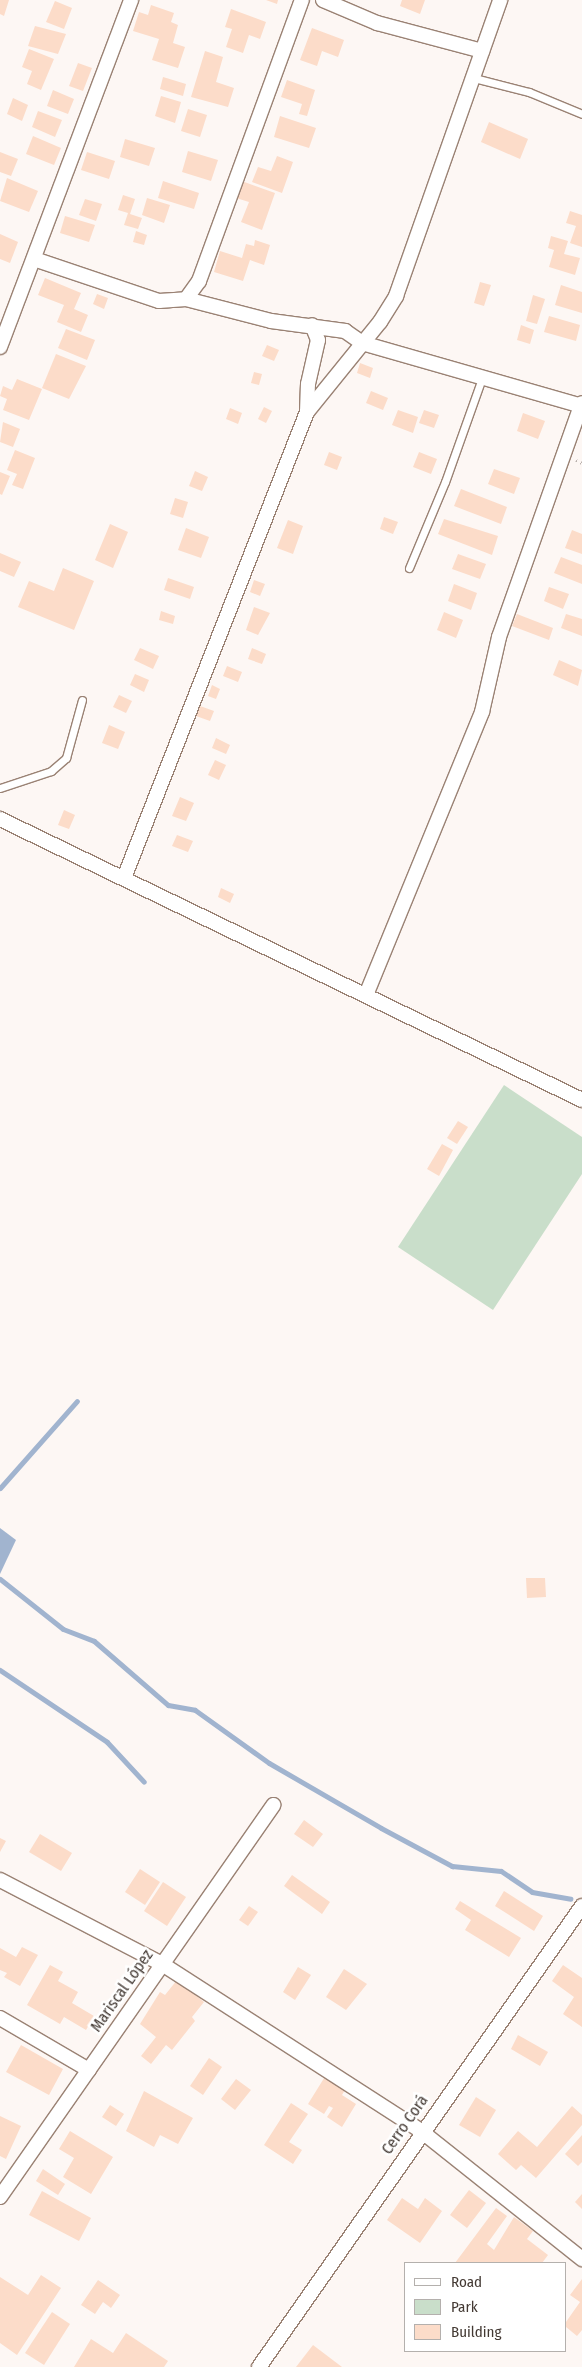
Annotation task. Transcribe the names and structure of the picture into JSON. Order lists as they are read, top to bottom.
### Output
{
  "streets": {
    "street": ["Mariscal López", "Cerro Corá"]
  },
  "legend": ["Road", "Park", "Building"]
}
